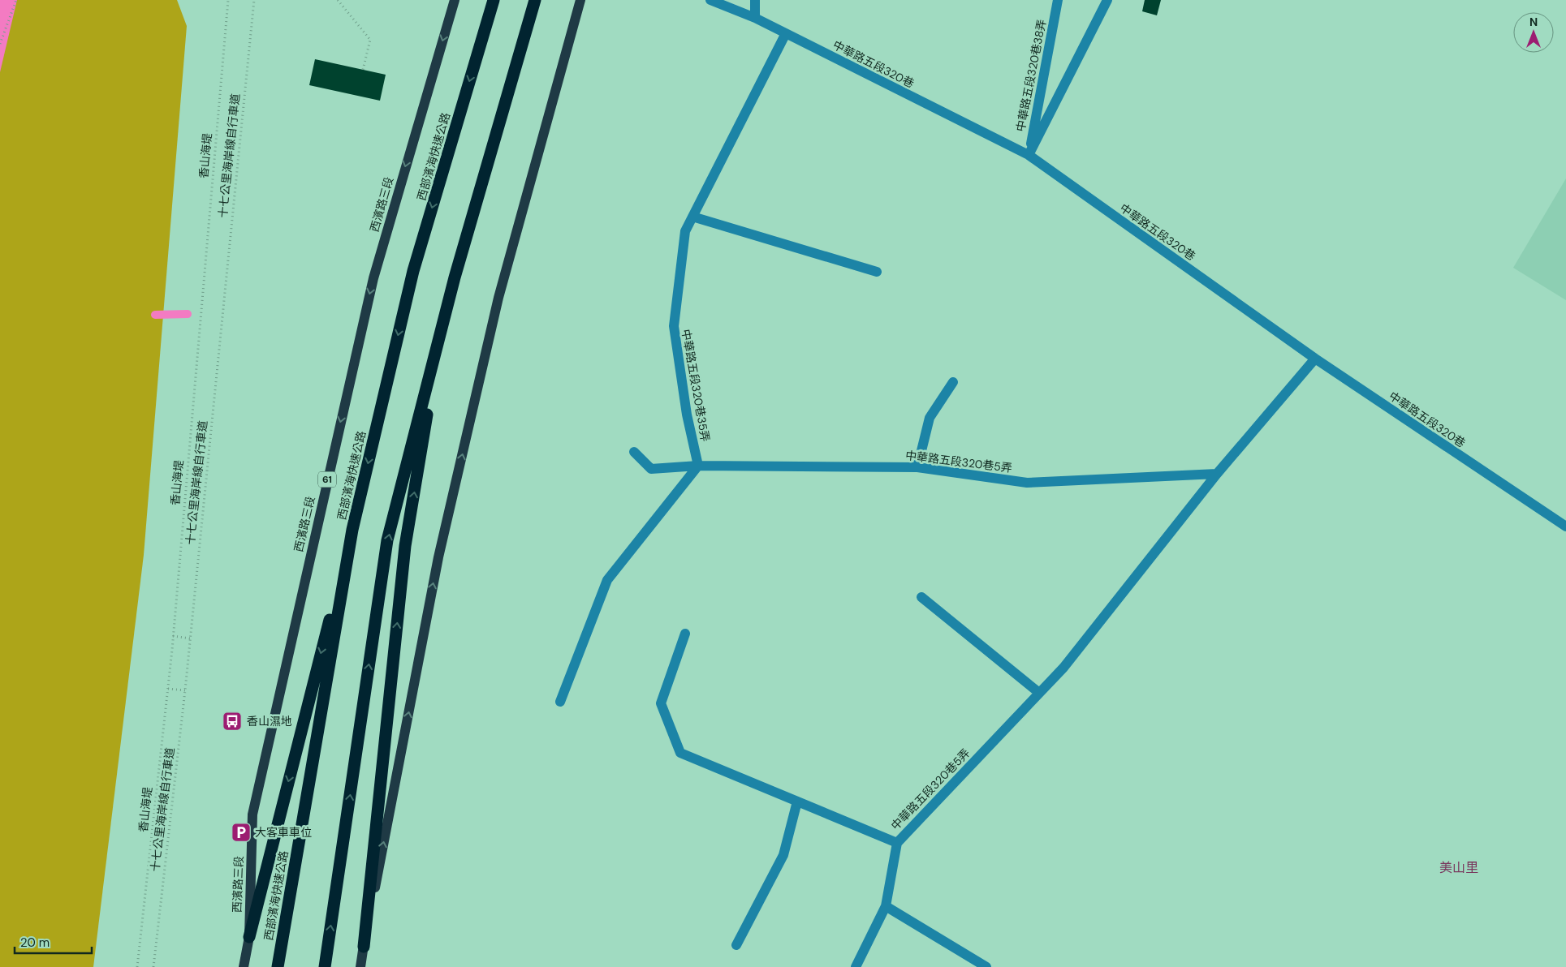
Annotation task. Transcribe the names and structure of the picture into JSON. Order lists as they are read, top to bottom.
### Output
{
  "streets": {
    "highway": ["西部濱海快速公路"],
    "main road": ["西濱路三段", "61"],
    "street": [
      "中華路五段320巷",
      "中華路五段320巷38弄",
      "中華路五段320巷35弄",
      "中華路五段320巷5弄"
    ],
    "path": ["香山海堤", "十七公里海岸線自行車道"]
  },
  "crossings": [
    ["中華路五段320巷", "中華路五段320巷38弄"],
    ["中華路五段320巷", "中華路五段320巷35弄"],
    ["中華路五段320巷", "中華路五段320巷5弄"],
    ["中華路五段320巷35弄", "中華路五段320巷5弄"]
  ],
  "one_way": ["西濱路三段"],
  "districts": ["美山里"],
  "places": {
    "bus stop": ["香山濕地"],
    "parking": ["大客車車位"]
  },
  "scale_bar": "20 m",
  "north": "top"
}
